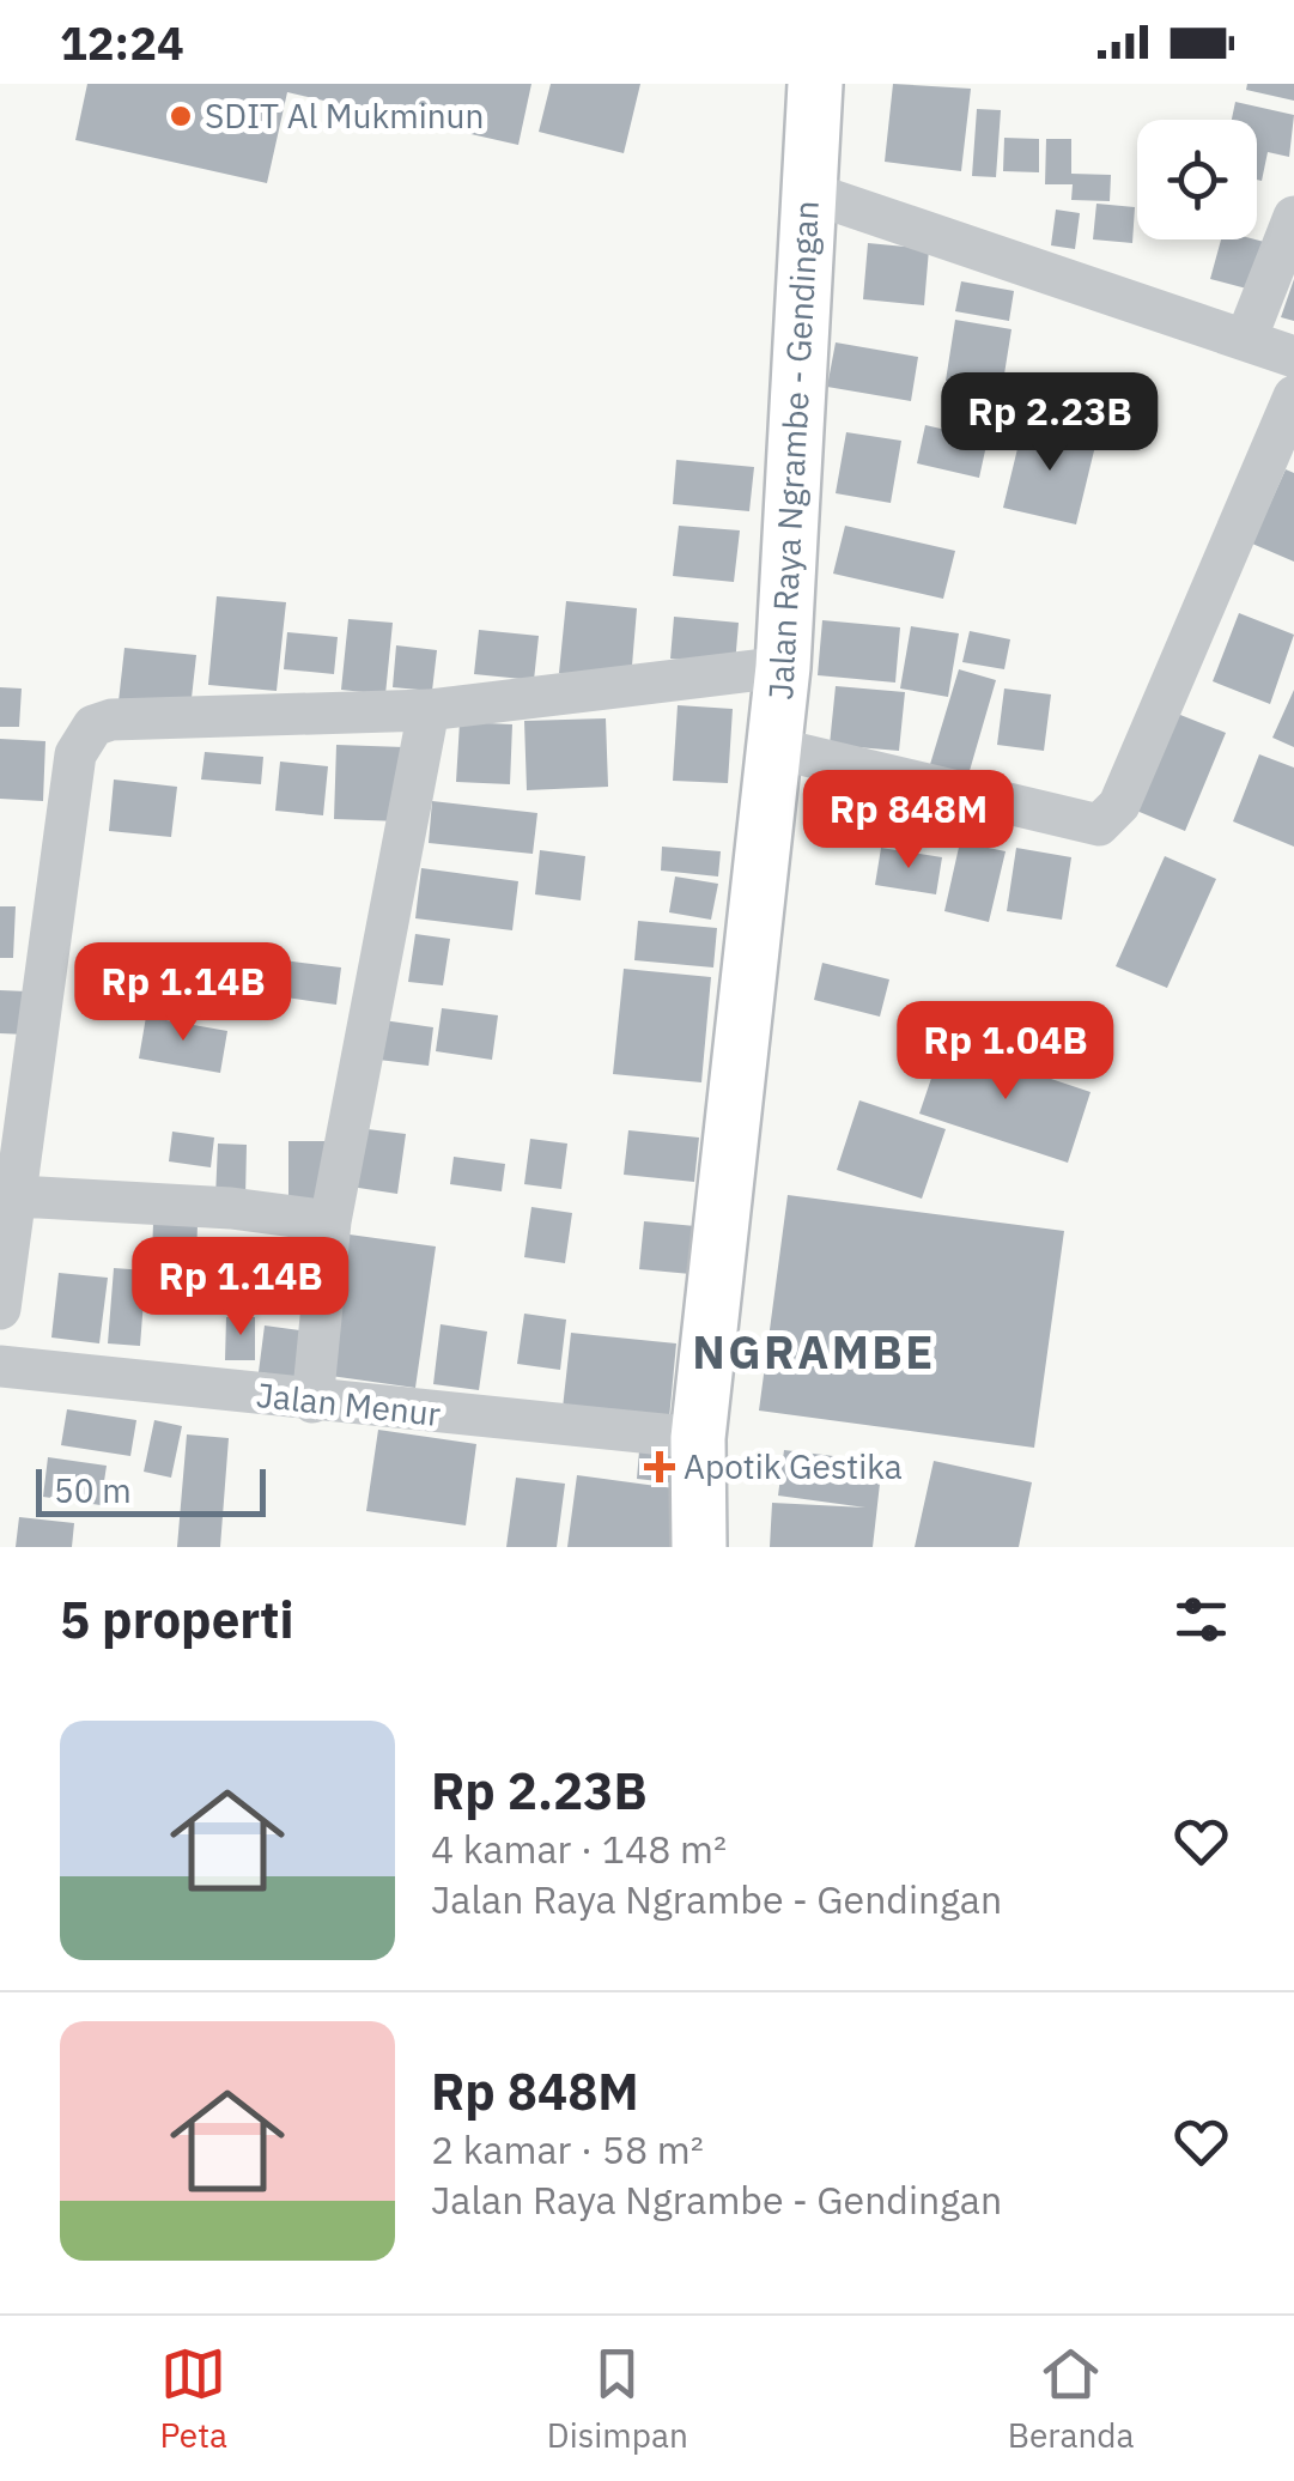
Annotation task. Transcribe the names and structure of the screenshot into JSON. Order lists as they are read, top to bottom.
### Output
{
  "streets": {
    "main road": ["Jalan Raya Ngrambe - Gendingan"],
    "street": ["Jalan Menur"]
  },
  "crossings": [
    ["Jalan Raya Ngrambe - Gendingan", "Jalan Menur"]
  ],
  "districts": ["NGRAMBE"],
  "places": {
    "other": ["SDIT Al Mukminun"],
    "health": ["Apotik Gestika"]
  },
  "scale_bar": "50 m",
  "page": {
    "status": "12:24",
    "price": [
      "Rp 2.23B",
      "Rp 848M",
      "Rp 1.14B",
      "Rp 1.04B",
      "Rp 1.14B"
    ],
    "scale": "50 m",
    "heading": "5 properti",
    "list": [
      {
        "name": "Rp 2.23B",
        "note": "4 kamar · 148 m² · Jalan Raya Ngrambe - Gendingan"
      },
      {
        "name": "Rp 848M",
        "note": "2 kamar · 58 m² · Jalan Raya Ngrambe - Gendingan"
      }
    ],
    "tabs": ["Peta", "Disimpan", "Beranda"]
  }
}
